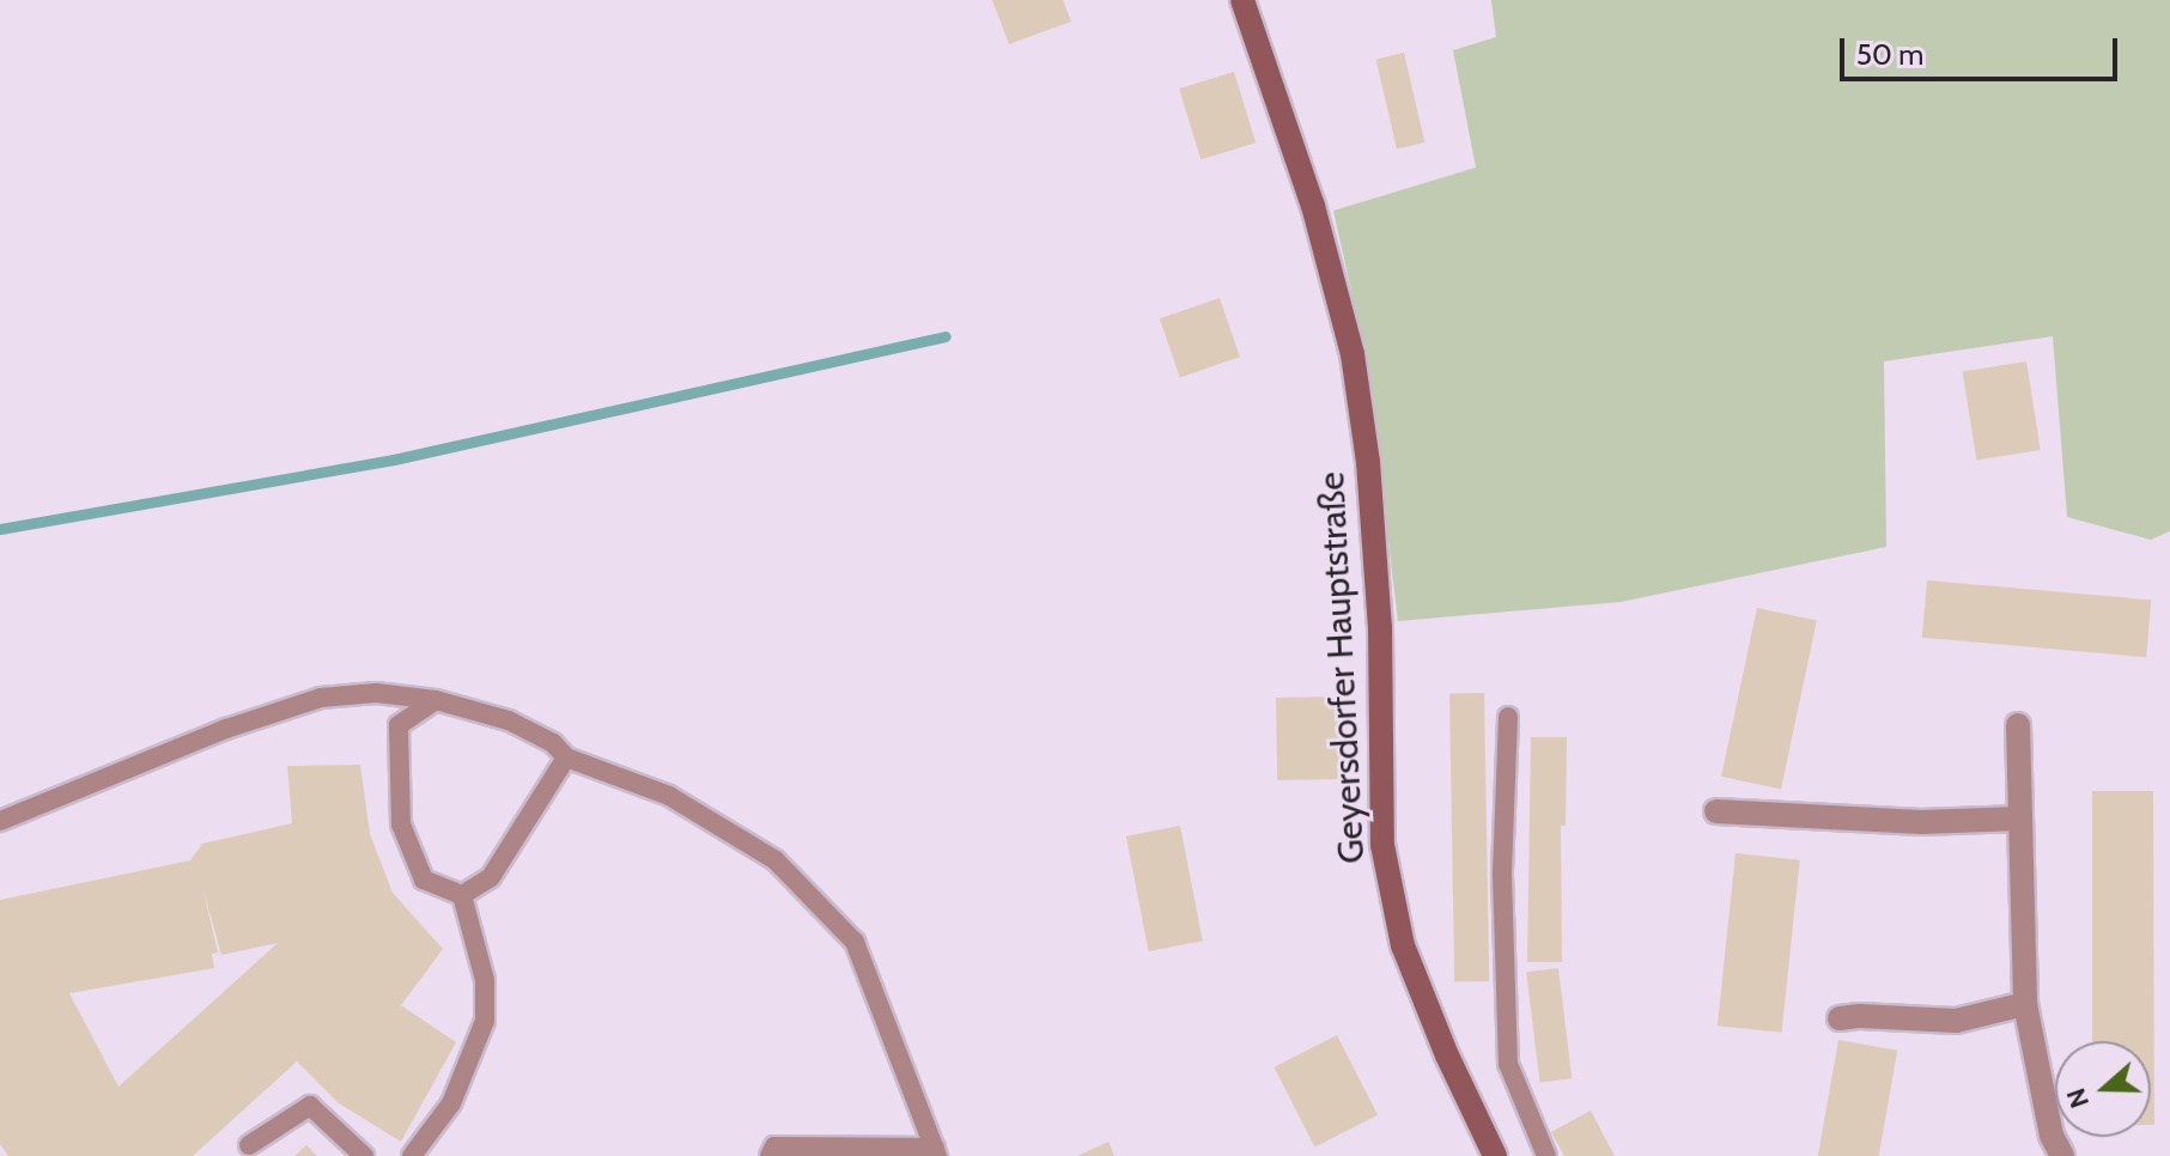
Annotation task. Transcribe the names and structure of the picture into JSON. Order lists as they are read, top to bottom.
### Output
{
  "streets": {
    "main road": ["Geyersdorfer Hauptstraße"]
  },
  "scale_bar": "50 m",
  "north": "left"
}
